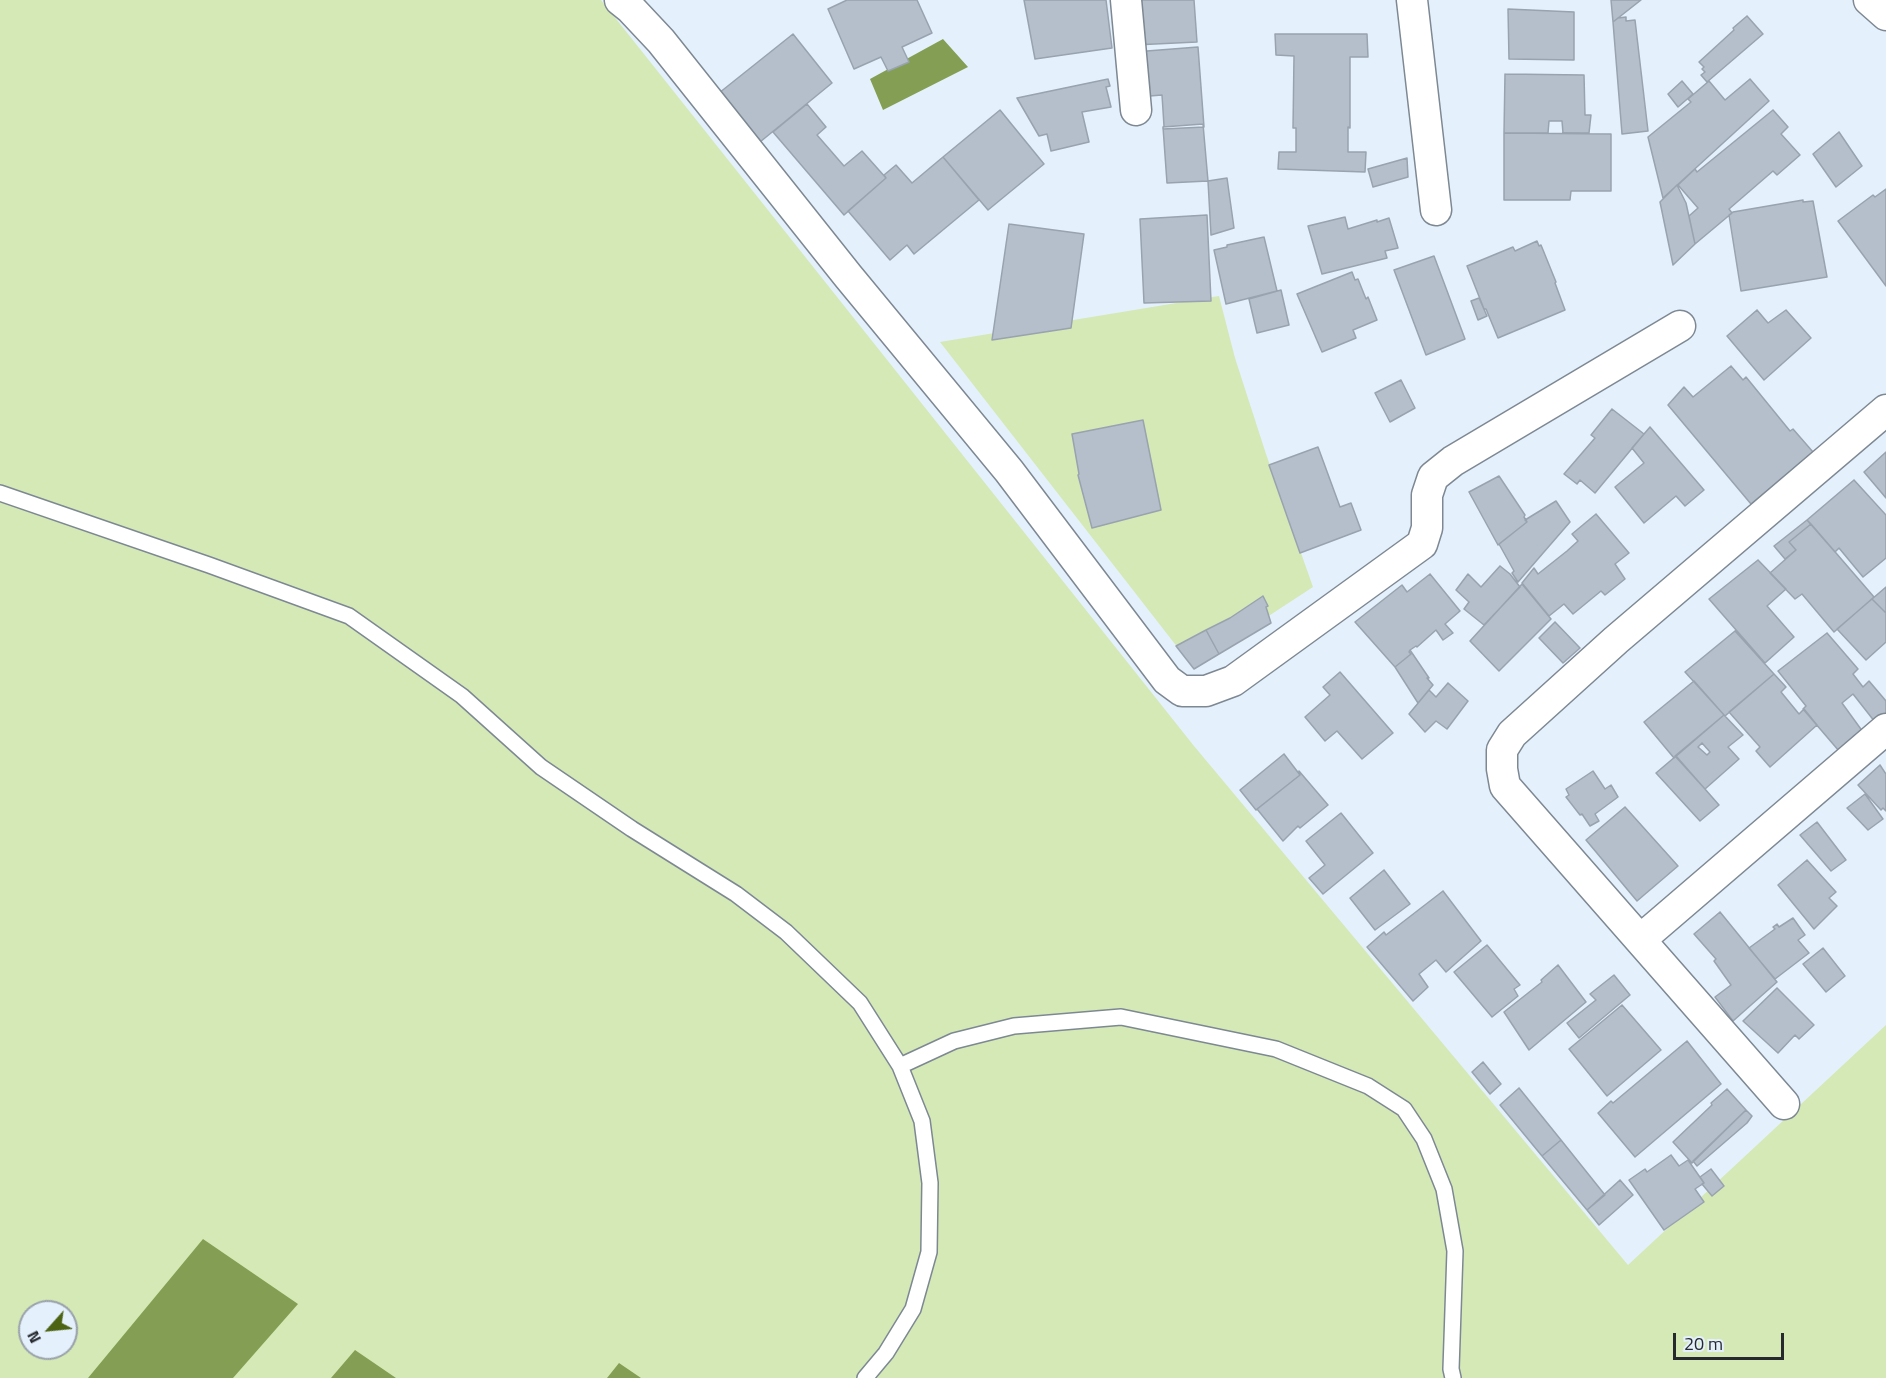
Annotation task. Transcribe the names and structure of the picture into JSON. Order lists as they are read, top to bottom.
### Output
{
  "scale_bar": "20 m",
  "north": "bottom left"
}
